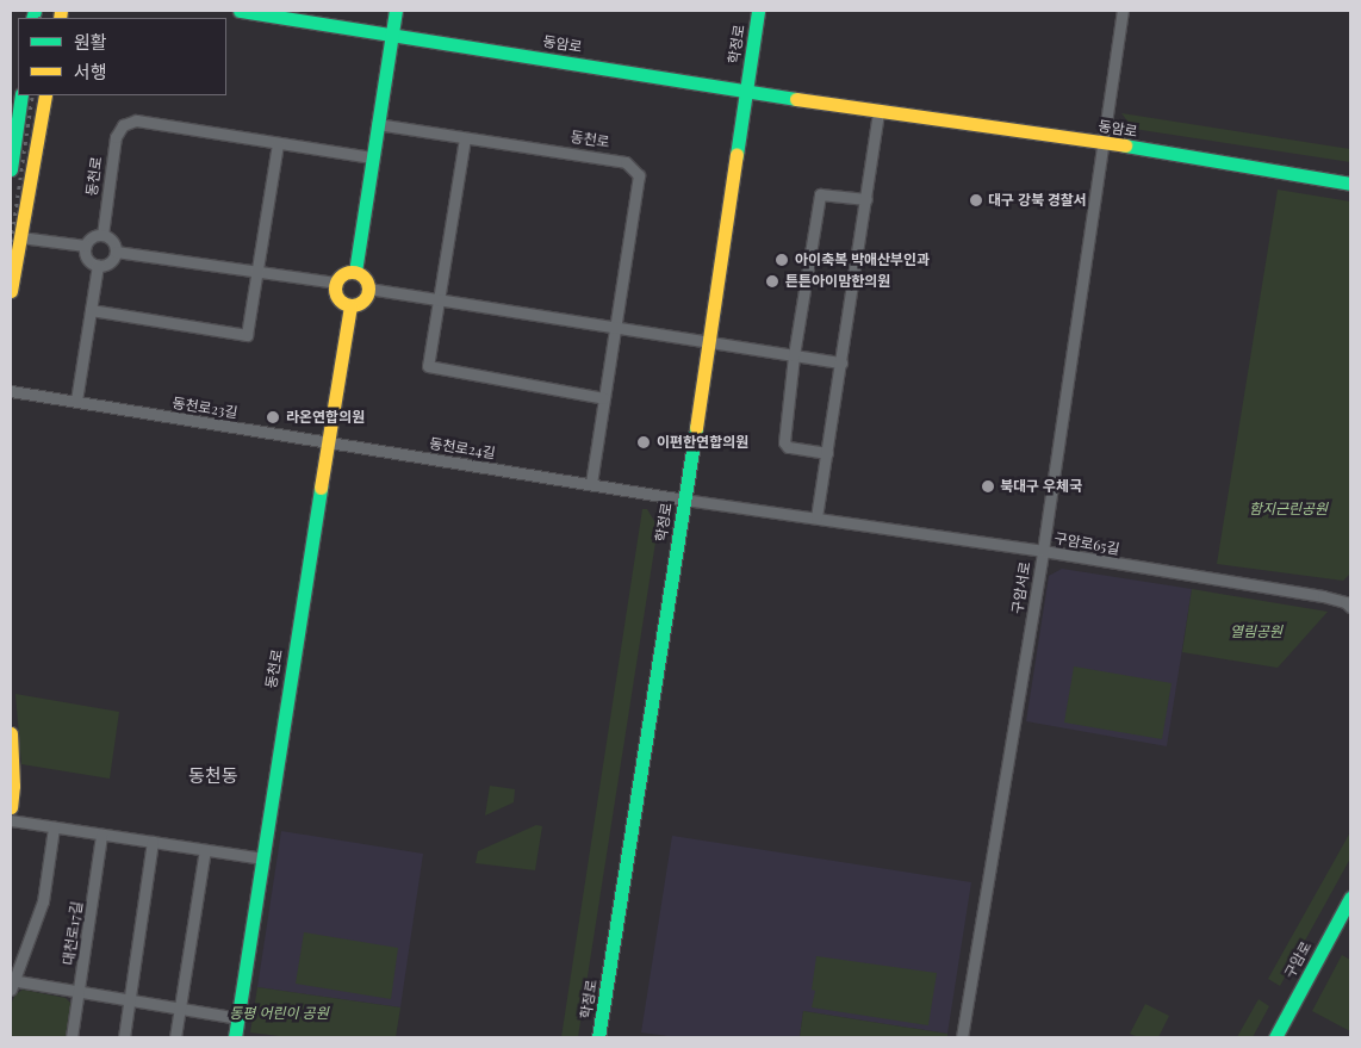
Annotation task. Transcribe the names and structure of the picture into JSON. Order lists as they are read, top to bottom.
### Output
{
  "streets": {
    "main road": [
      "동암로",
      "학정로",
      "동천로",
      "구암로"
    ],
    "street": [
      "동천로23길",
      "동천로24길",
      "구암로65길",
      "구암서로",
      "대천로17길"
    ]
  },
  "crossings": [
    ["동암로", "학정로"],
    ["동암로", "구암서로"],
    ["학정로", "동천로24길"],
    ["학정로", "구암로65길"],
    ["동천로", "동천로23길"],
    ["동천로", "동천로24길"],
    ["동천로23길", "동천로24길"],
    ["동천로24길", "구암로65길"],
    ["구암로65길", "구암서로"]
  ],
  "districts": ["동천동"],
  "parks": ["함지근린공원", "열림공원", "동평 어린이 공원"],
  "places": [
    "대구 강북 경찰서",
    "아이축복 박애산부인과",
    "튼튼아이맘한의원",
    "라온연합의원",
    "이편한연합의원",
    "북대구 우체국"
  ],
  "legend": ["원활", "서행"]
}
